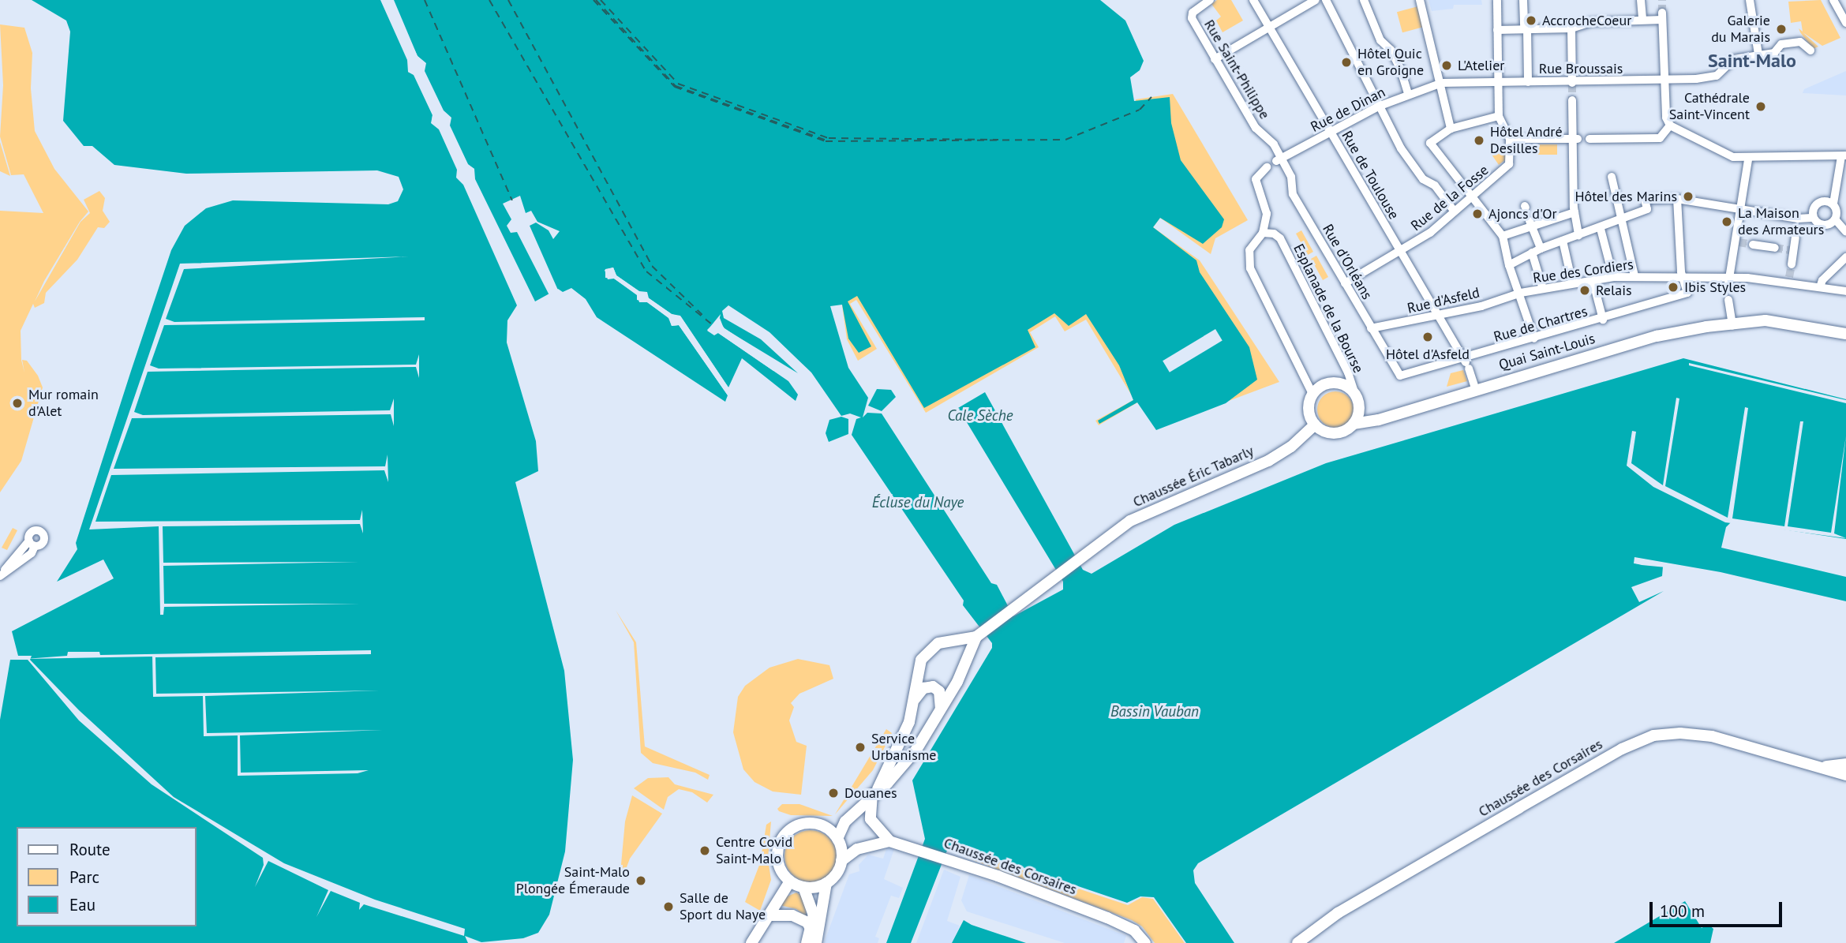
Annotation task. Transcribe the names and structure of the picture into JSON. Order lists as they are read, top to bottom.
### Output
{
  "streets": {
    "main road": ["Quai Saint-Louis", "Chaussée Éric Tabarly", "Chaussée des Corsaires"],
    "street": [
      "Rue Broussais",
      "Rue Saint-Philippe",
      "Rue de Dinan",
      "Rue de Toulouse",
      "Rue de la Fosse",
      "Rue d'Orléans",
      "Rue des Cordiers",
      "Rue d'Asfeld",
      "Esplanade de la Bourse",
      "Rue de Chartres"
    ]
  },
  "crossings": [
    ["Rue Broussais", "Rue de Dinan"],
    ["Rue Saint-Philippe", "Rue de Dinan"],
    ["Rue Saint-Philippe", "Rue d'Orléans"],
    ["Rue de Dinan", "Rue de Toulouse"],
    ["Rue de Dinan", "Rue d'Orléans"],
    ["Rue de Toulouse", "Rue de la Fosse"],
    ["Rue de Toulouse", "Rue d'Asfeld"],
    ["Rue de Toulouse", "Rue de Chartres"],
    ["Rue de Toulouse", "Quai Saint-Louis"],
    ["Rue de la Fosse", "Rue d'Orléans"],
    ["Rue d'Orléans", "Rue d'Asfeld"],
    ["Rue d'Orléans", "Rue de Chartres"],
    ["Rue des Cordiers", "Rue d'Asfeld"],
    ["Rue des Cordiers", "Rue de Chartres"],
    ["Esplanade de la Bourse", "Quai Saint-Louis"],
    ["Esplanade de la Bourse", "Chaussée Éric Tabarly"],
    ["Quai Saint-Louis", "Chaussée Éric Tabarly"]
  ],
  "districts": ["Saint-Malo"],
  "water": ["Cale Sèche", "Écluse du Naye", "Bassin Vauban"],
  "places": [
    "AccrocheCoeur",
    "Galerie du Marais",
    "Hôtel Quic en Groigne",
    "L'Atelier",
    "Cathédrale Saint-Vincent",
    "Hôtel André Desilles",
    "Hôtel des Marins",
    "Ajoncs d'Or",
    "La Maison des Armateurs",
    "Ibis Styles",
    "Relais",
    "Hôtel d'Asfeld",
    "Mur romain d'Alet",
    "Service Urbanisme",
    "Douanes",
    "Centre Covid Saint-Malo",
    "Saint-Malo Plongée Émeraude",
    "Salle de Sport du Naye"
  ],
  "legend": ["Route", "Parc", "Eau"],
  "scale_bar": "100 m"
}
